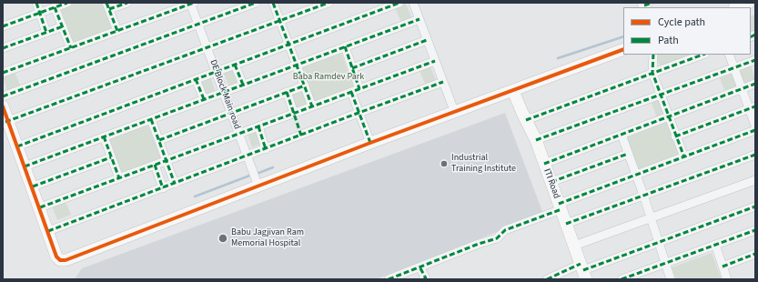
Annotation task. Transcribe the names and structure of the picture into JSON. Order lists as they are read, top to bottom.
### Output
{
  "streets": {
    "street": ["DE Block Main road", "ITI Road"]
  },
  "parks": ["Baba Ramdev Park"],
  "places": ["Industrial Training Institute", "Babu Jagjivan Ram Memorial Hospital"],
  "legend": ["Cycle path", "Path"]
}
